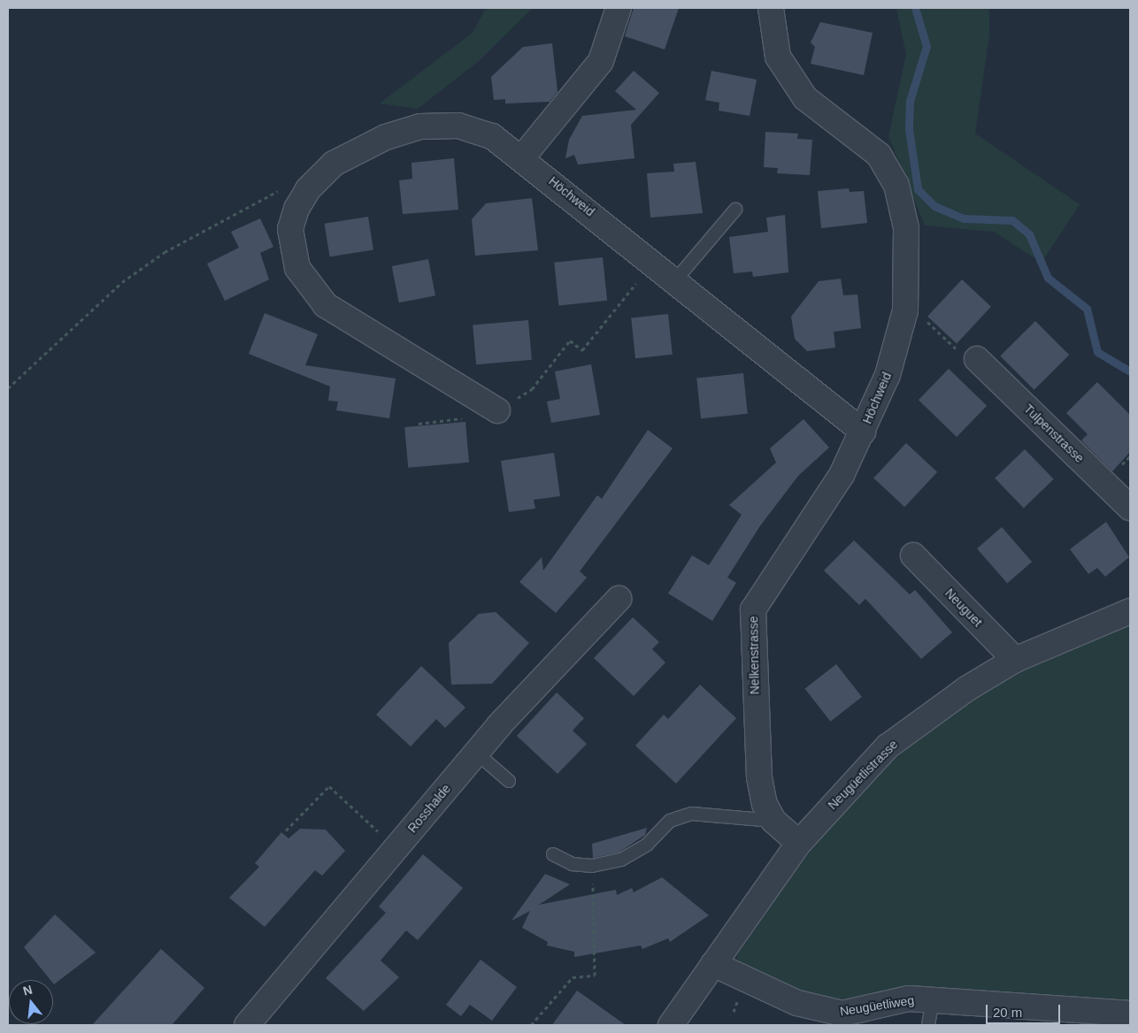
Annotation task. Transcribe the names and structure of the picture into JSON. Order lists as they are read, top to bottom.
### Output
{
  "streets": {
    "street": [
      "Höchweid",
      "Tulpenstrasse",
      "Neuguet",
      "Nelkenstrasse",
      "Neugüetlistrasse",
      "Rosshalde",
      "Neugüetliweg"
    ]
  },
  "crossings": [
    ["Höchweid", "Nelkenstrasse"],
    ["Neuguet", "Neugüetlistrasse"],
    ["Nelkenstrasse", "Neugüetlistrasse"],
    ["Neugüetlistrasse", "Neugüetliweg"]
  ],
  "scale_bar": "20 m",
  "north": "top"
}
